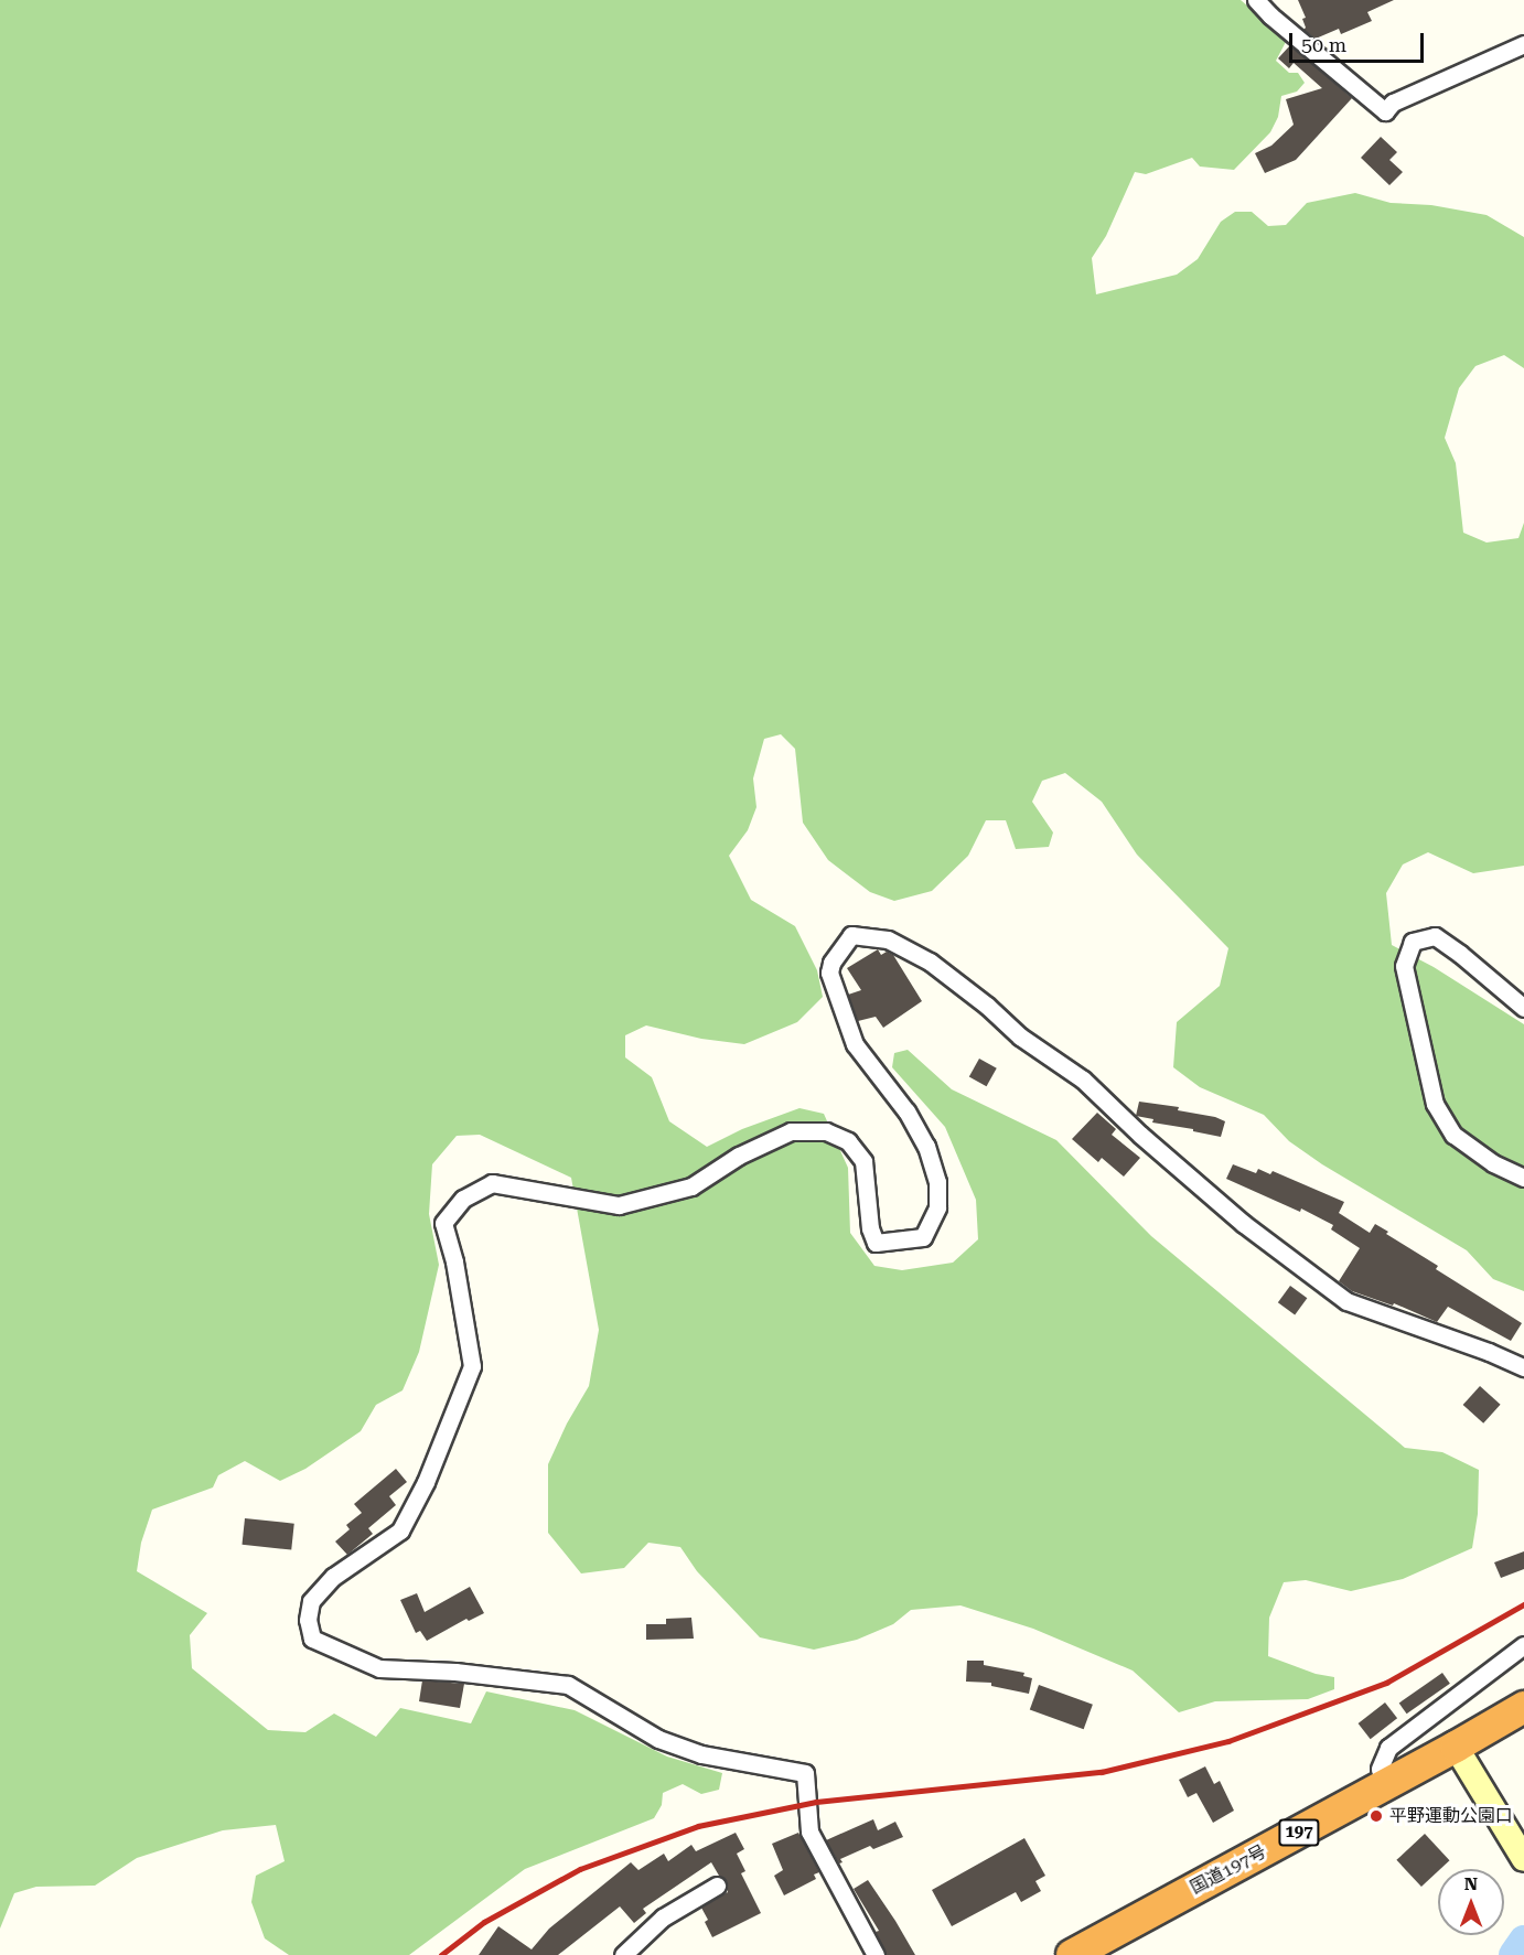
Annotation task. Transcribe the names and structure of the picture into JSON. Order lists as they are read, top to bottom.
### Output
{
  "streets": {
    "highway": ["197", "国道197号"]
  },
  "places": ["平野運動公園口"],
  "scale_bar": "50 m",
  "north": "top"
}
